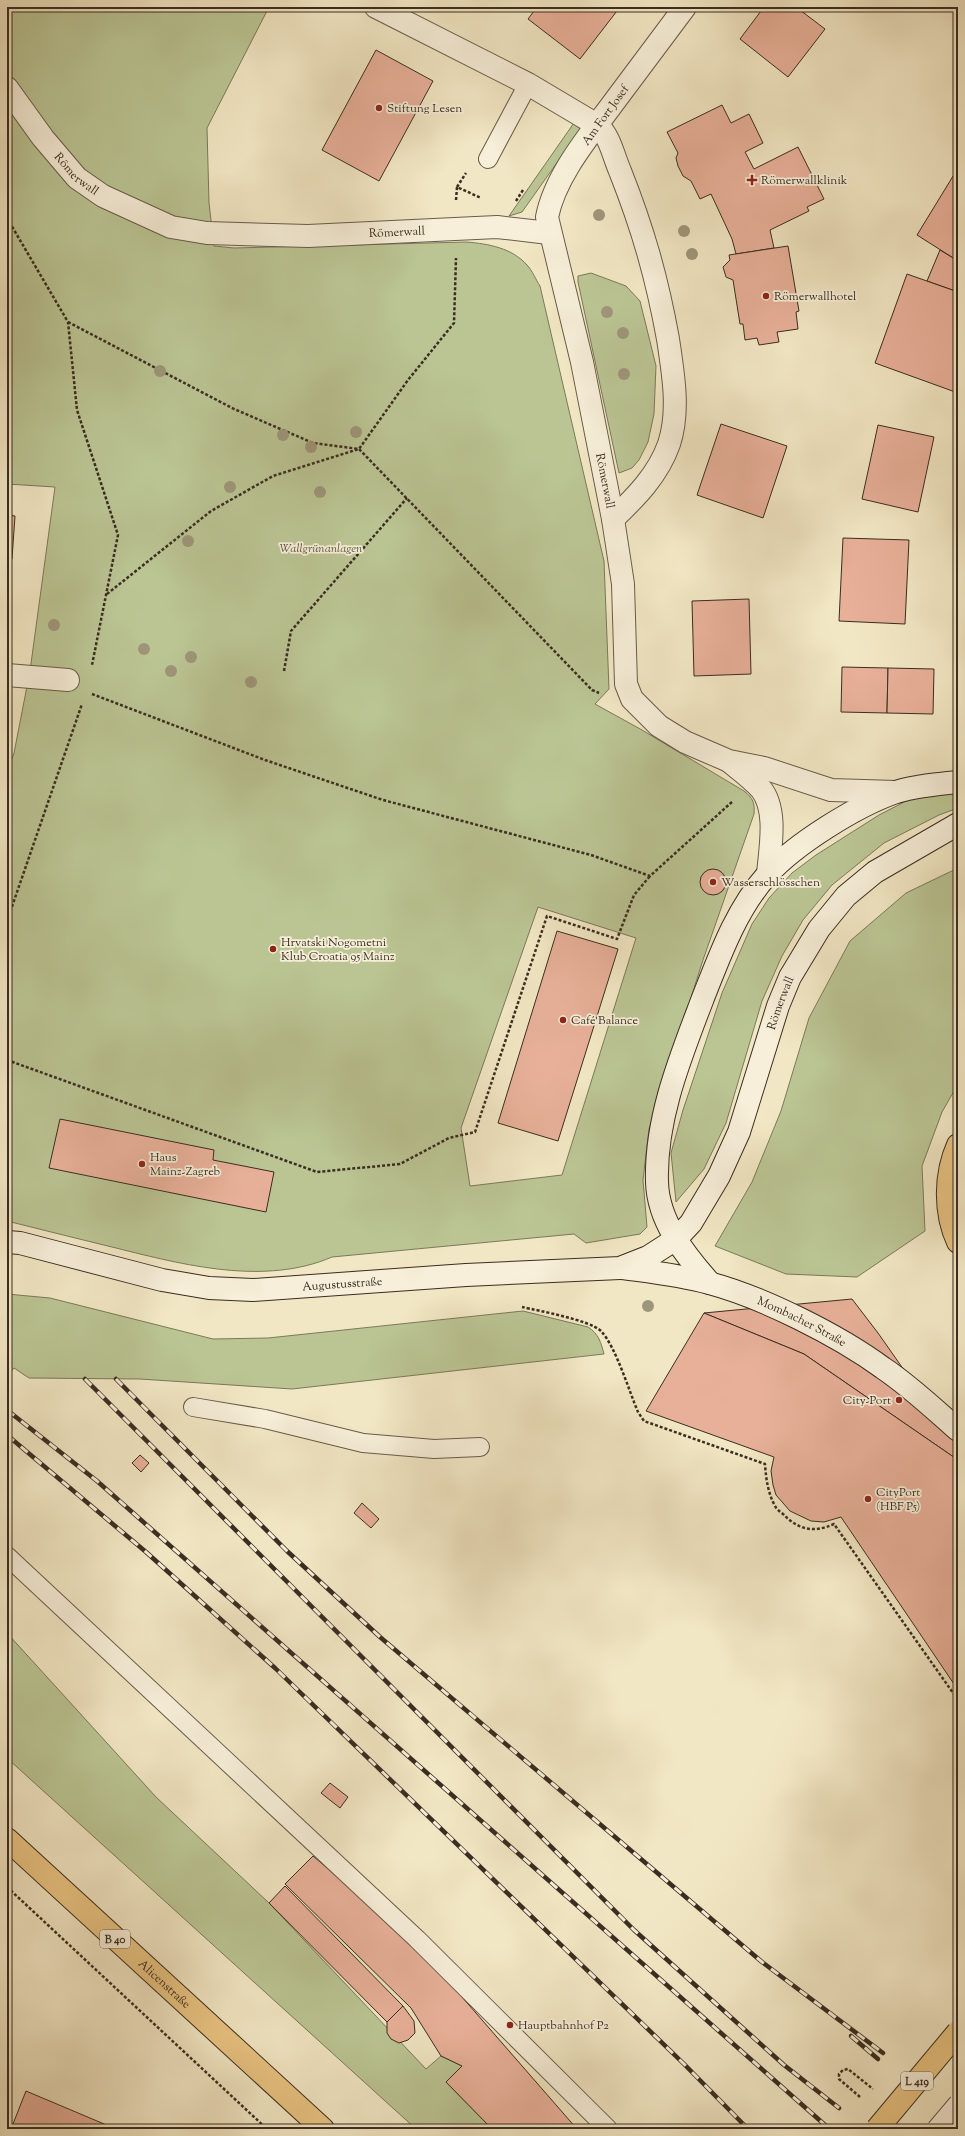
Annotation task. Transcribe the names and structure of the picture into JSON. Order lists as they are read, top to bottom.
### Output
{
  "streets": {
    "main road": ["B 40", "Alicenstraße", "L 419"],
    "street": [
      "Am Fort Josef",
      "Römerwall",
      "Augustusstraße",
      "Mombacher Straße"
    ]
  },
  "crossings": [
    ["Am Fort Josef", "Römerwall"],
    ["Römerwall", "Augustusstraße"],
    ["Römerwall", "Mombacher Straße"],
    ["Augustusstraße", "Mombacher Straße"]
  ],
  "parks": ["Wallgrünanlagen"],
  "places": {
    "other": [
      "Stiftung Lesen",
      "Römerwallhotel",
      "Wasserschlösschen",
      "Hrvatski Nogometni Klub Croatia 95 Mainz",
      "Café Balance",
      "Haus Mainz-Zagreb",
      "City-Port",
      "CityPort (HBF P5)",
      "Hauptbahnhof P2"
    ],
    "health": ["Römerwallklinik"]
  }
}
